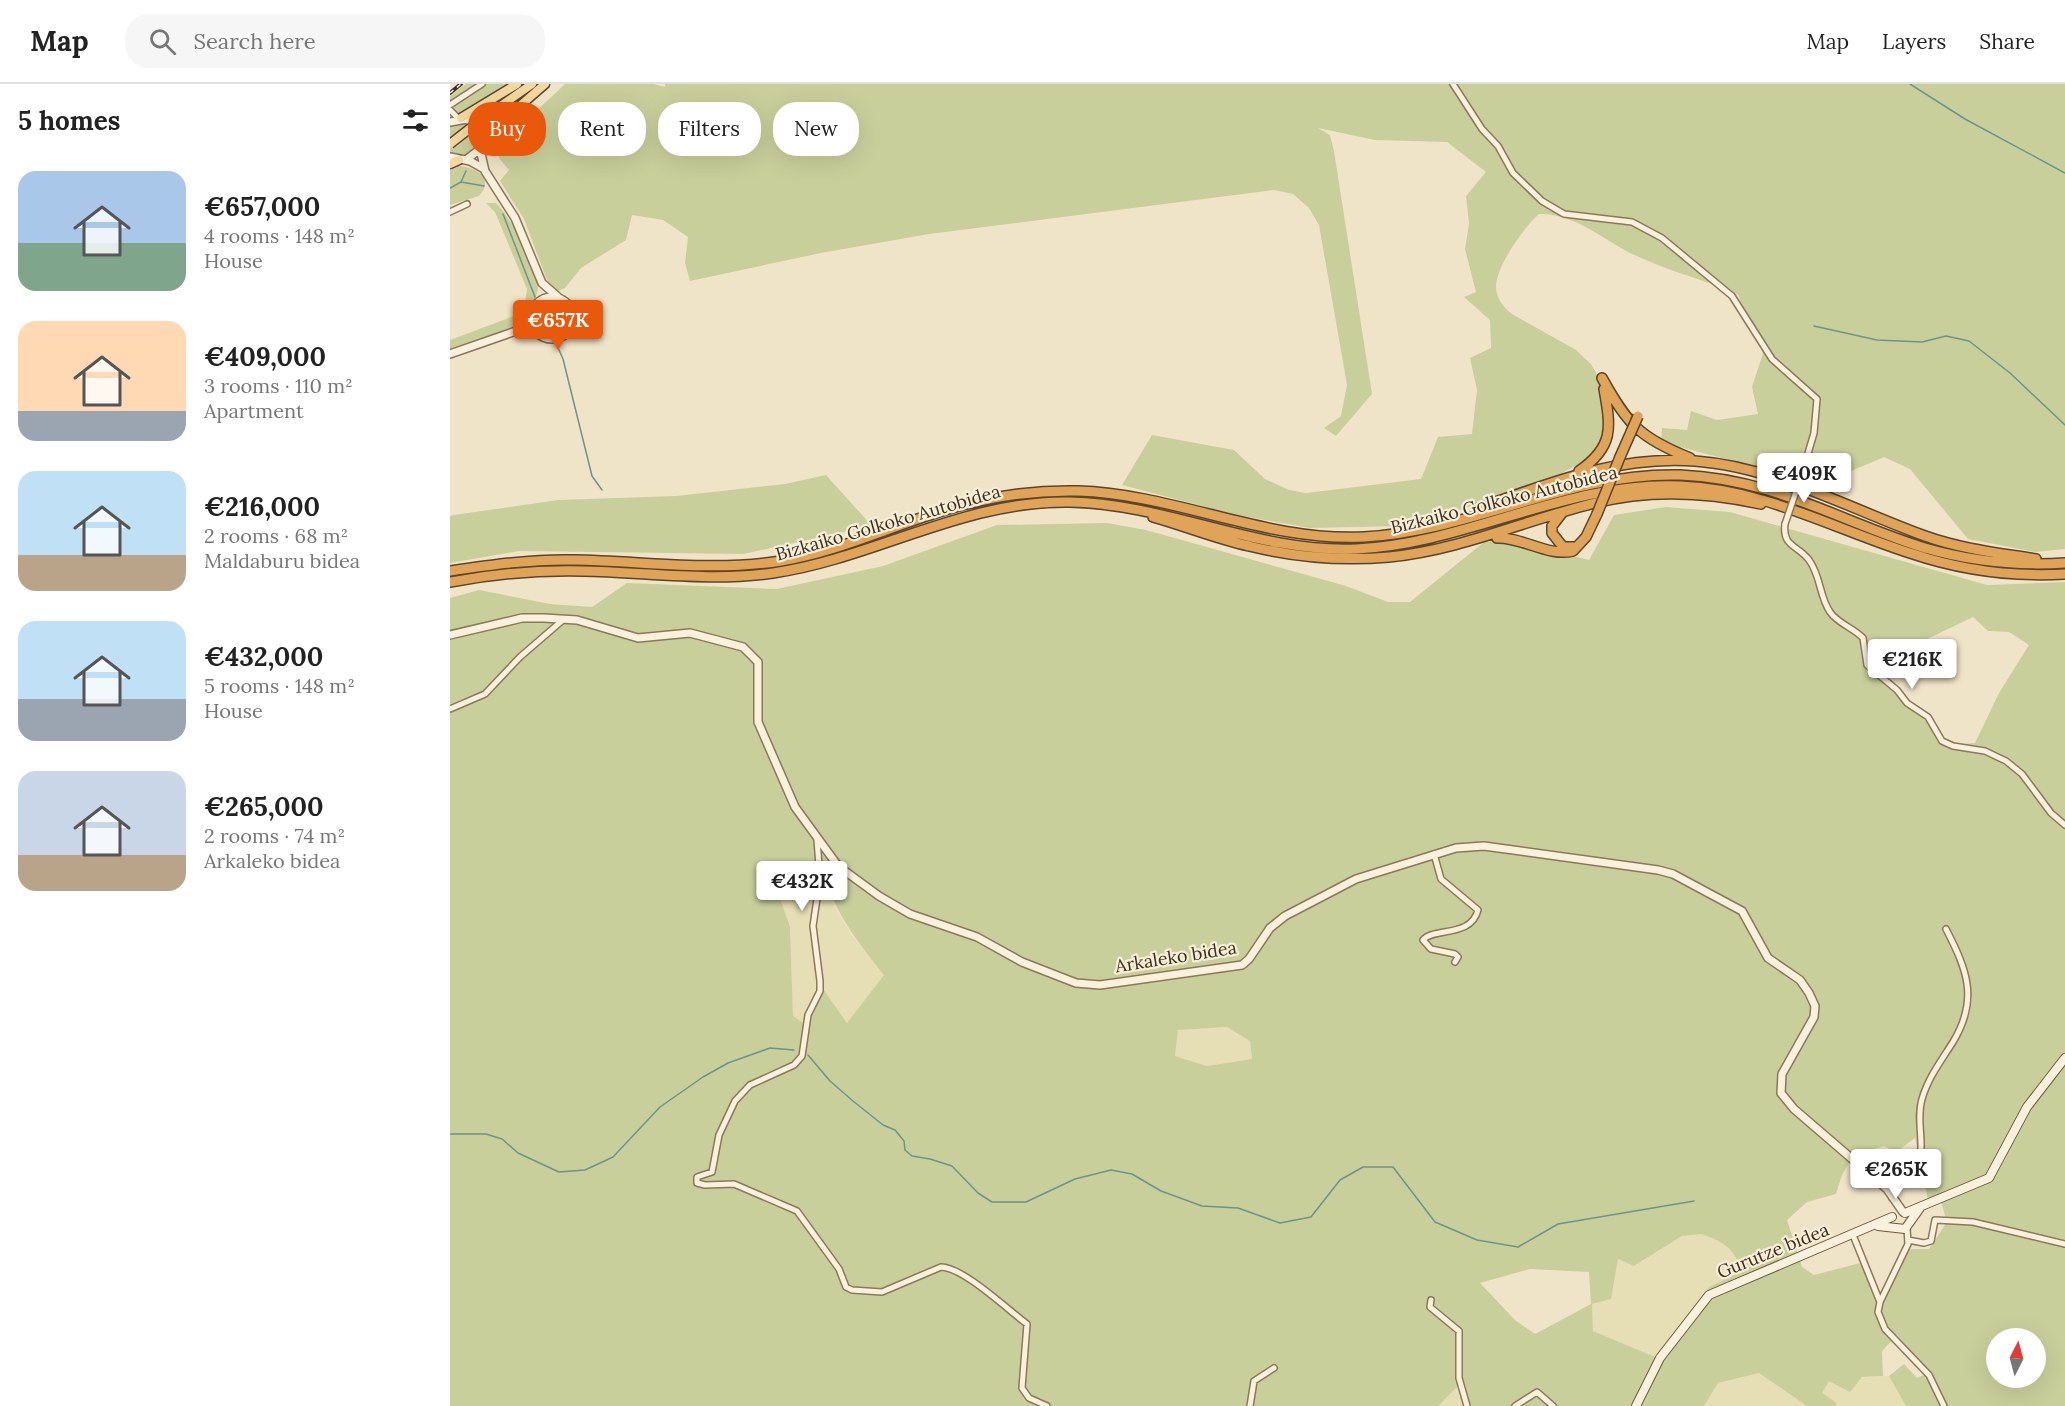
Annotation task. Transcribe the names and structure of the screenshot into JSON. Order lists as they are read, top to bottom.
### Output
{
  "streets": {
    "highway": ["Bizkaiko Golkoko Autobidea"],
    "main road": ["Gurutze bidea"],
    "street": ["Arkaleko bidea"]
  },
  "north": "top",
  "page": {
    "header": "Map",
    "search": "Search here",
    "nav": ["Map", "Layers", "Share"],
    "heading": "5 homes",
    "chip": [
      "Buy",
      "Rent",
      "Filters",
      "New"
    ],
    "list": [
      {
        "name": "€657,000",
        "note": "4 rooms · 148 m² · House"
      },
      {
        "name": "€409,000",
        "note": "3 rooms · 110 m² · Apartment"
      },
      {
        "name": "€216,000",
        "note": "2 rooms · 68 m² · Maldaburu bidea"
      },
      {
        "name": "€432,000",
        "note": "5 rooms · 148 m² · House"
      },
      {
        "name": "€265,000",
        "note": "2 rooms · 74 m² · Arkaleko bidea"
      }
    ],
    "price": [
      "€657K",
      "€409K",
      "€216K",
      "€432K",
      "€265K"
    ]
  }
}
